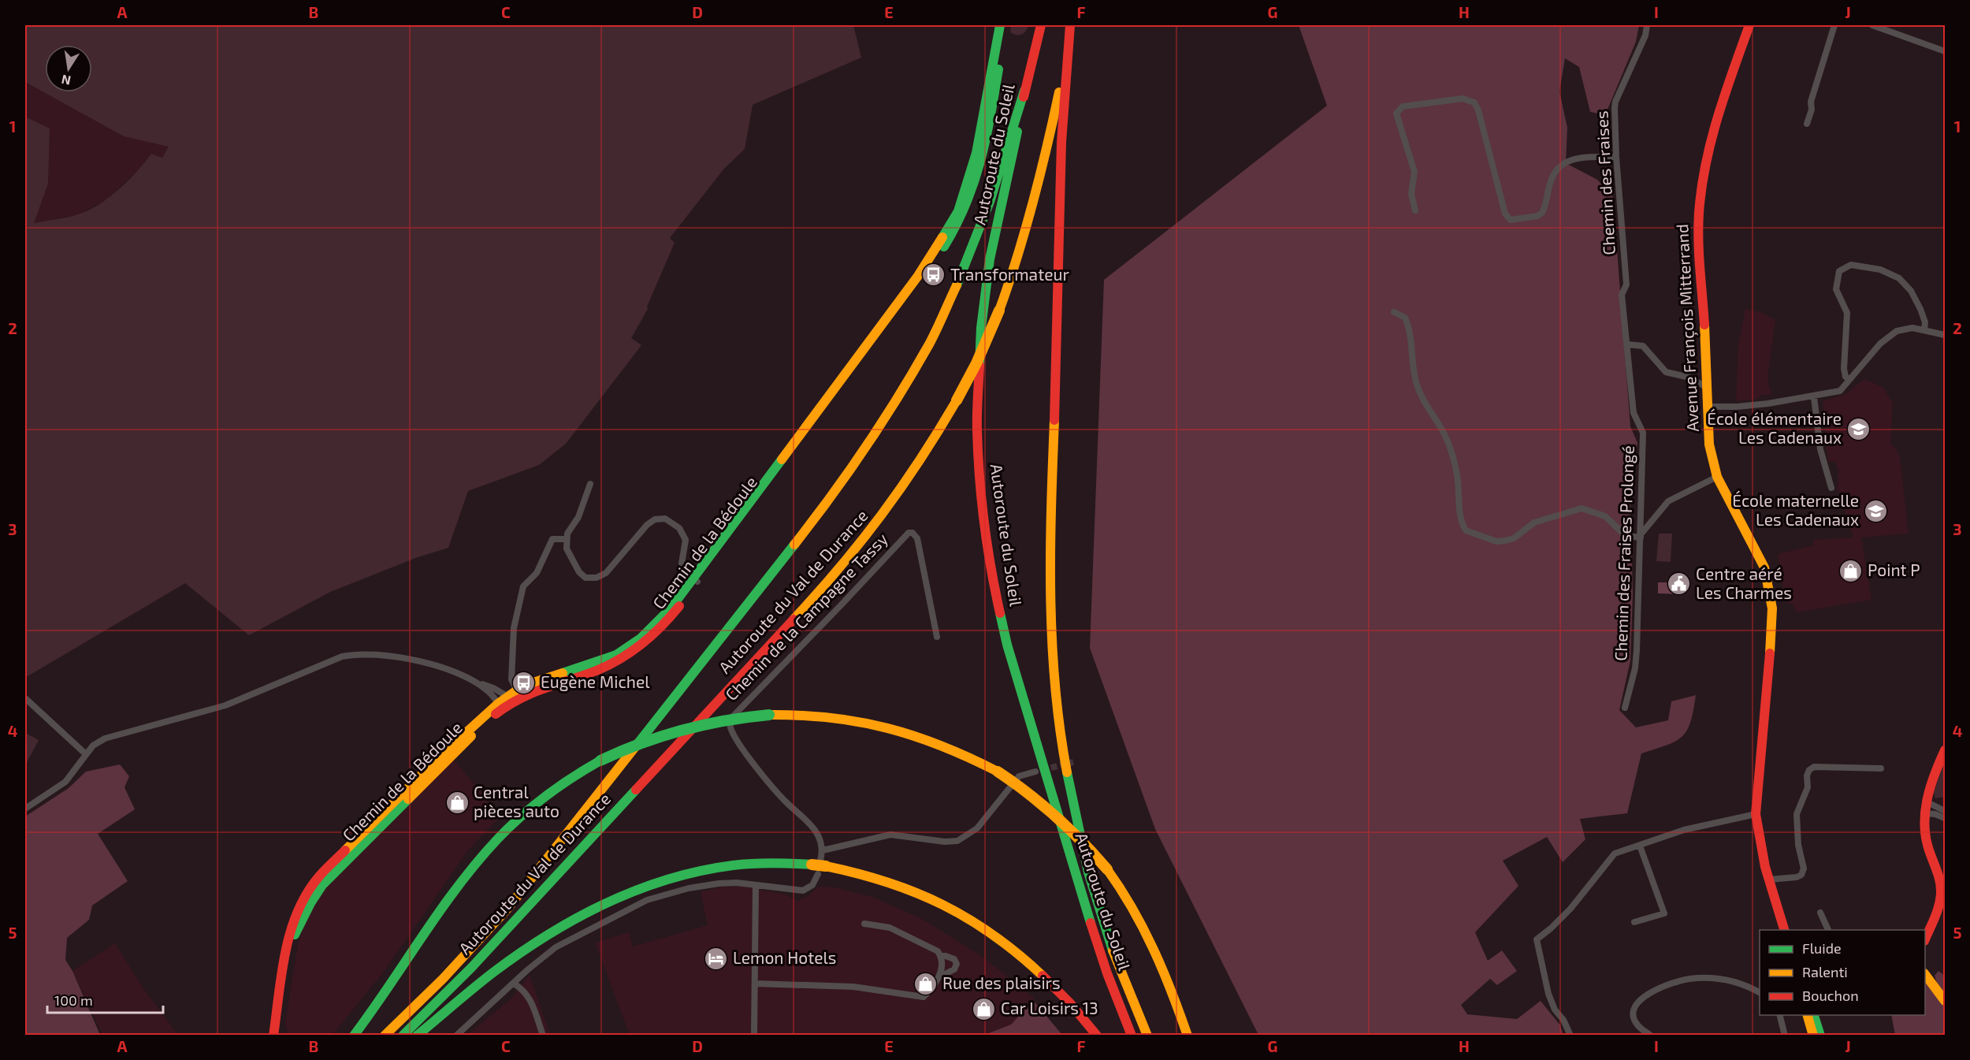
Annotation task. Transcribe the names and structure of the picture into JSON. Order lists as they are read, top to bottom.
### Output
{
  "streets": {
    "main road": [
      "Autoroute du Soleil",
      "Avenue François Mitterrand",
      "Chemin de la Bédoule",
      "Autoroute du Val de Durance"
    ],
    "street": ["Chemin des Fraises", "Chemin des Fraises Prolongé", "Chemin de la Campagne Tassy"]
  },
  "crossings": [
    ["Autoroute du Soleil", "Autoroute du Val de Durance"],
    ["Chemin des Fraises", "Chemin des Fraises Prolongé"]
  ],
  "places": {
    "bus stop": ["Transformateur", "Eugène Michel"],
    "school or university": ["École élémentaire Les Cadenaux", "École maternelle Les Cadenaux"],
    "shop": [
      "Point P",
      "Central pièces auto",
      "Rue des plaisirs",
      "Car Loisirs 13"
    ],
    "public building": ["Centre aéré Les Charmes"],
    "hotel": ["Lemon Hotels"]
  },
  "legend": ["Fluide", "Ralenti", "Bouchon"],
  "scale_bar": "100 m",
  "north": "bottom",
  "grid": {
    "columns": [
      "A",
      "B",
      "C",
      "D",
      "E",
      "F",
      "G",
      "H",
      "I",
      "J"
    ],
    "rows": [
      "1",
      "2",
      "3",
      "4",
      "5"
    ]
  }
}
